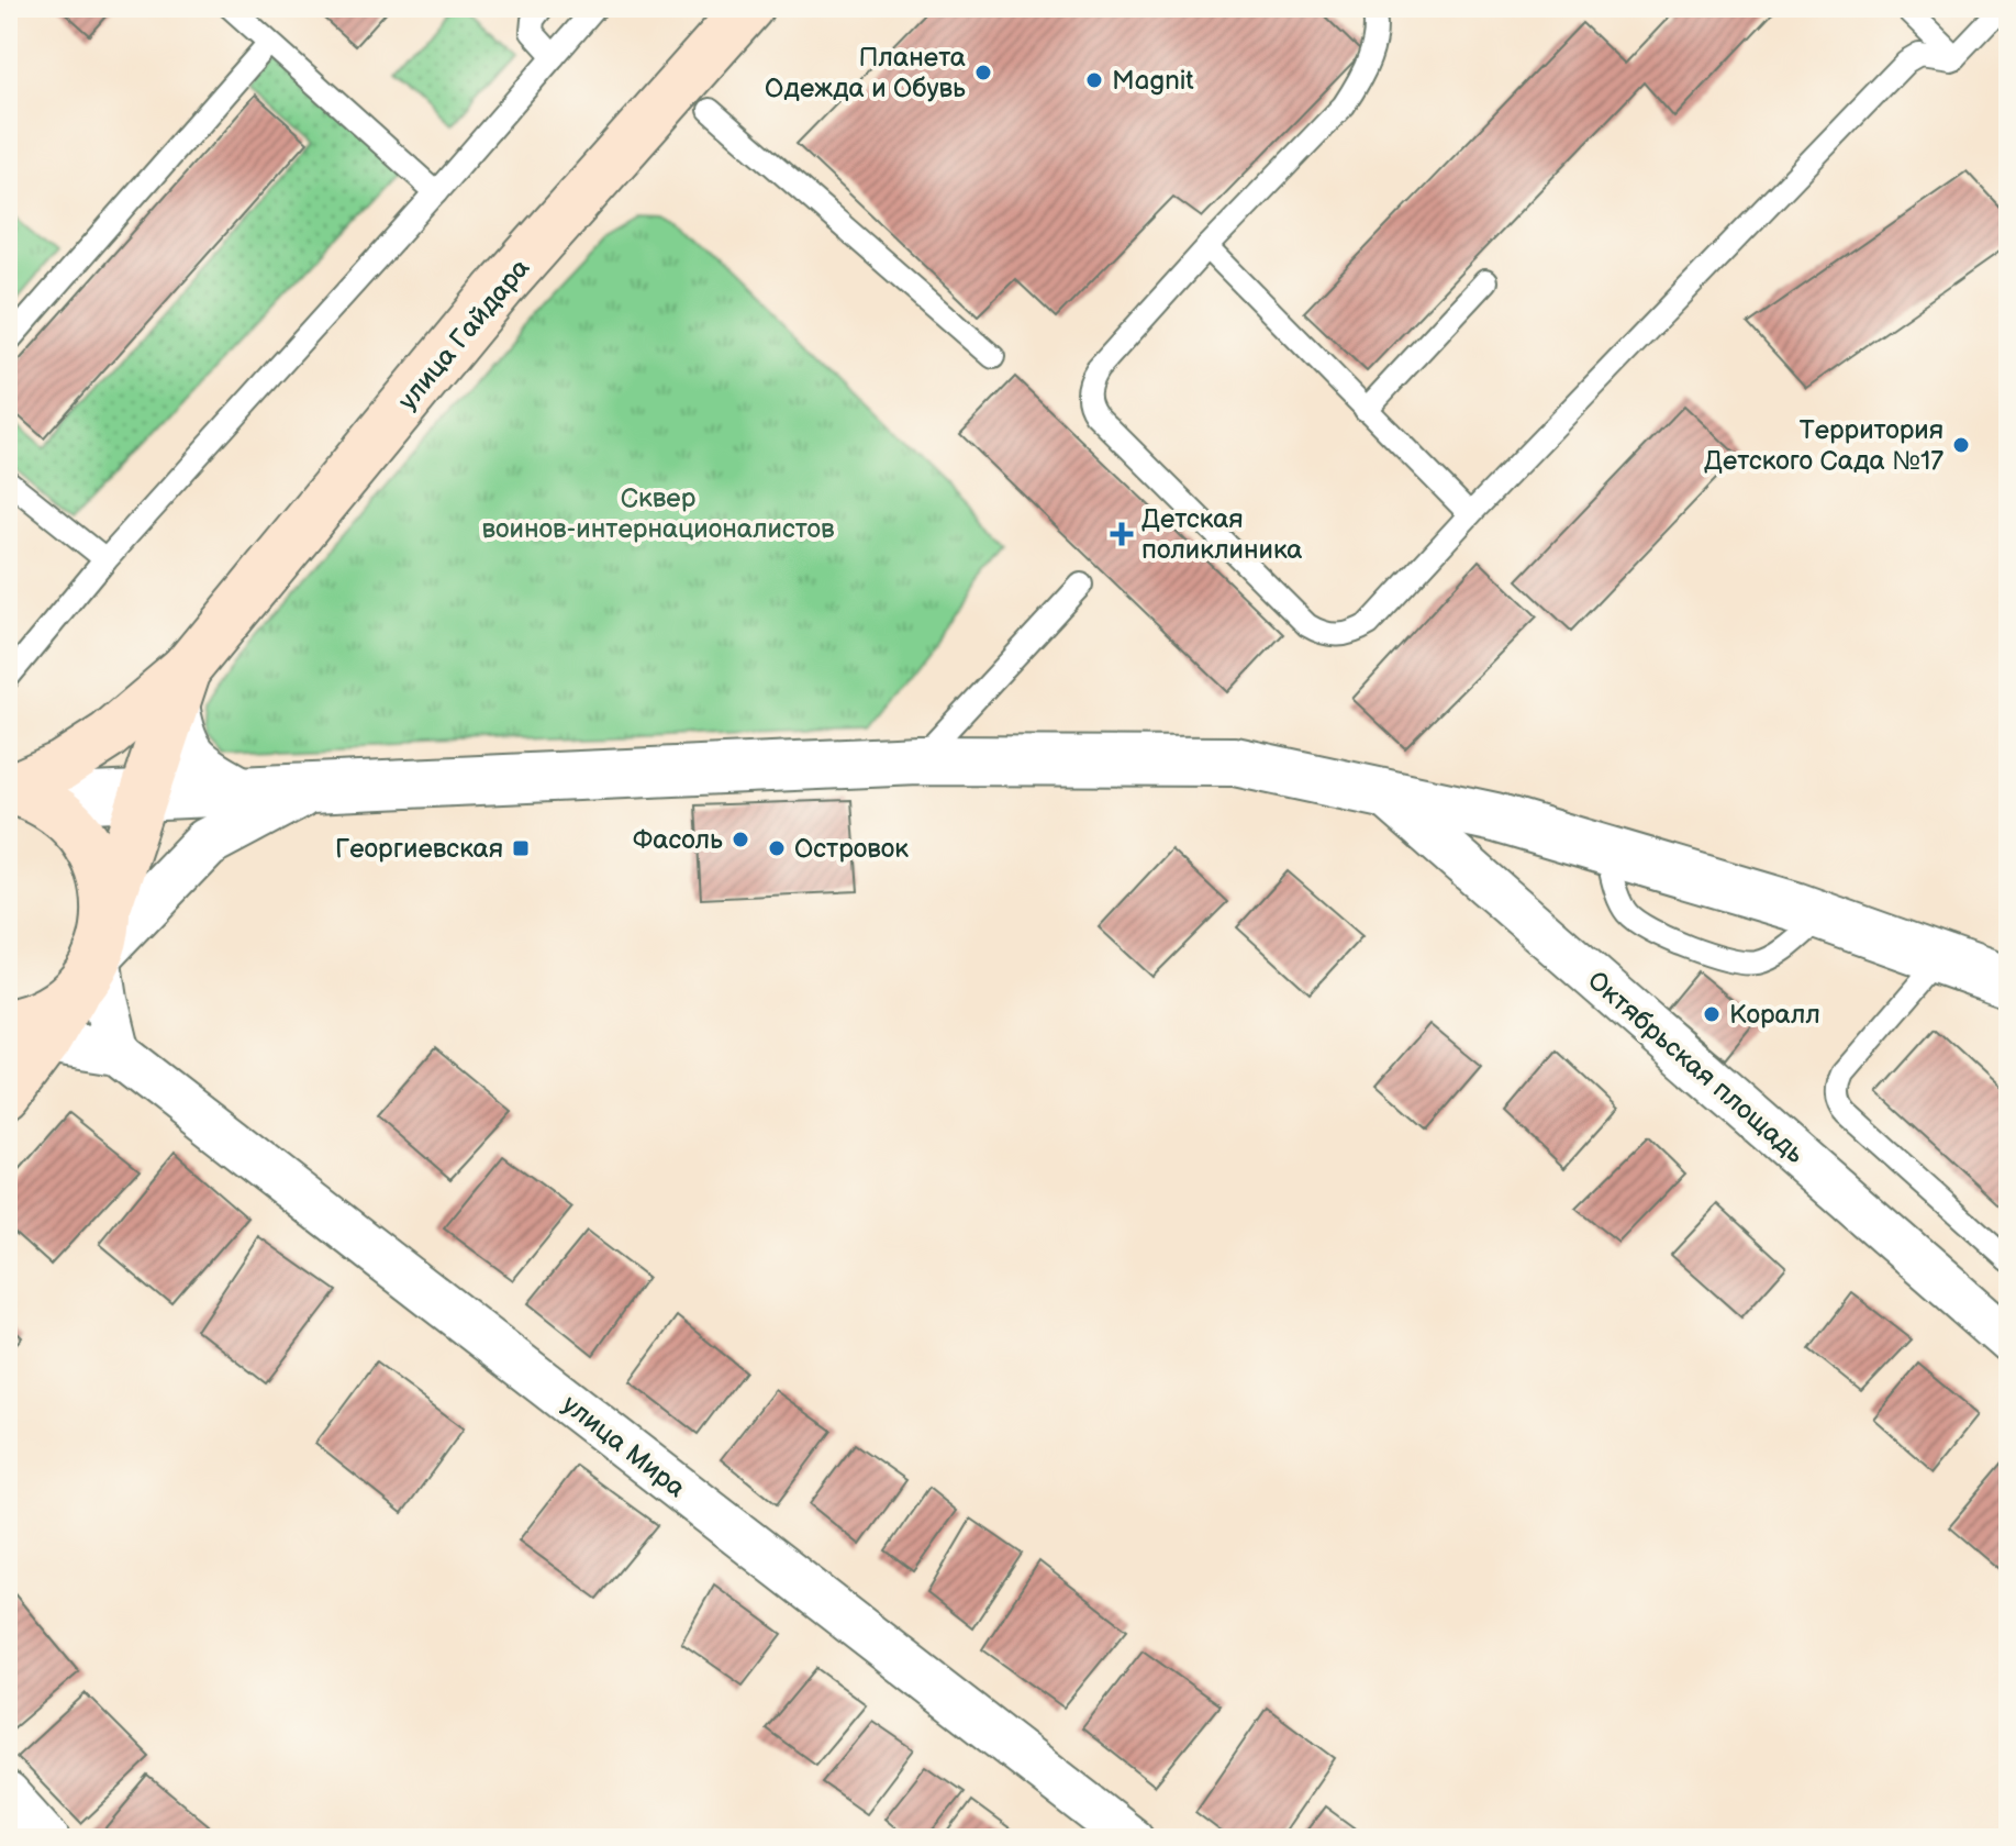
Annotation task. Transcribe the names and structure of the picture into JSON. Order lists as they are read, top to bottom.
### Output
{
  "streets": {
    "main road": ["улица Гайдара"],
    "street": ["Октябрьская площадь", "улица Мира"]
  },
  "parks": ["Сквер воинов-интернационалистов"],
  "places": {
    "other": [
      "Планета Одежда и Обувь",
      "Magnit",
      "Территория Детского Сада №17",
      "Фасоль",
      "Островок",
      "Коралл"
    ],
    "health": ["Детская поликлиника"],
    "transit": ["Георгиевская"]
  }
}
